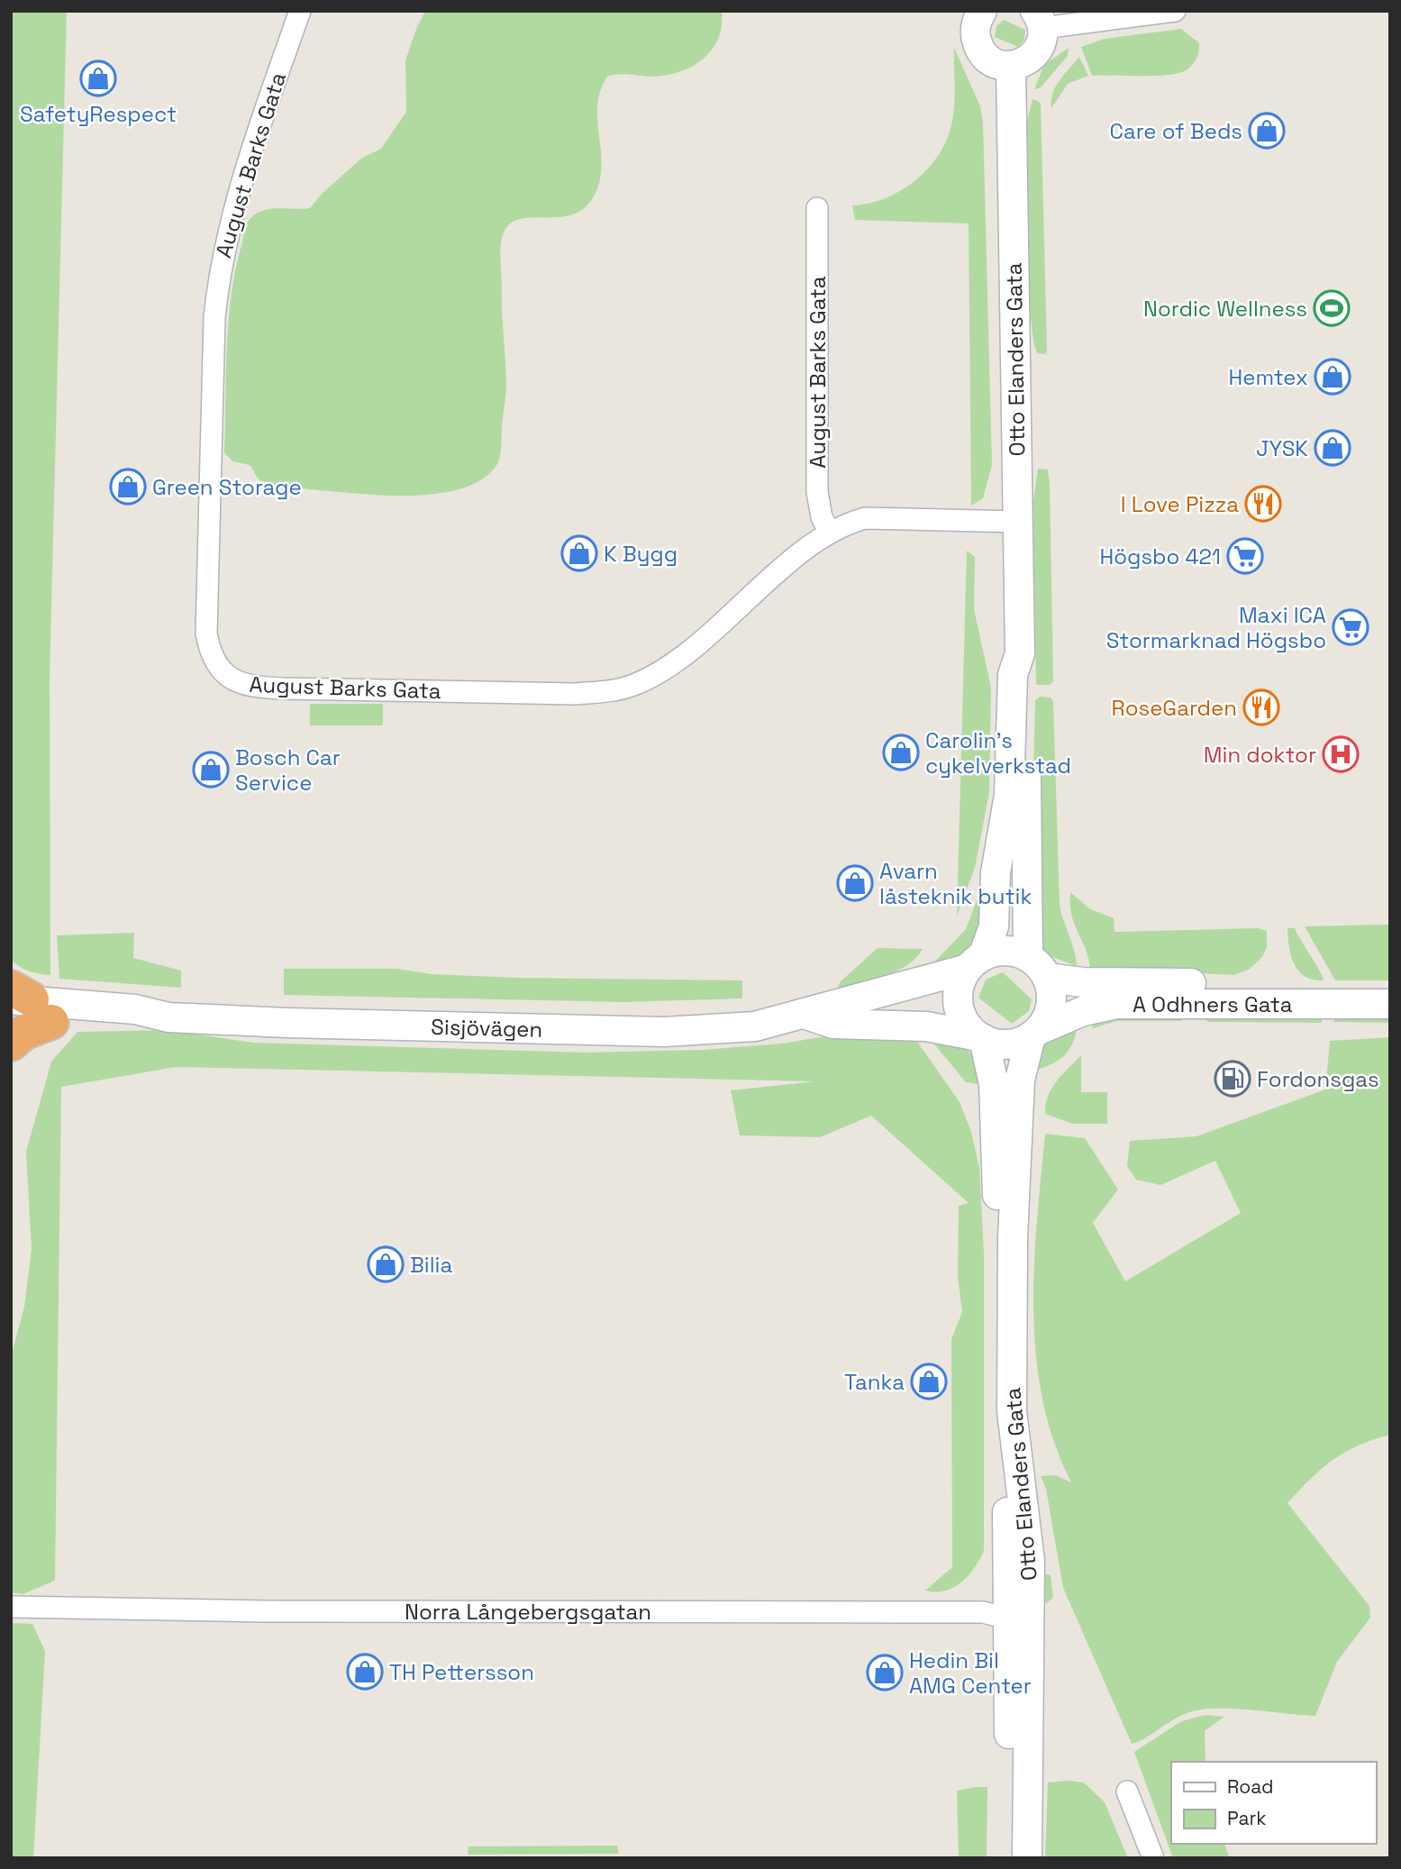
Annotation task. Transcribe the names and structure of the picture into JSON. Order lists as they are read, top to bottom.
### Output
{
  "streets": {
    "street": [
      "August Barks Gata",
      "Otto Elanders Gata",
      "A Odhners Gata",
      "Sisjövägen",
      "Norra Långebergsgatan"
    ]
  },
  "crossings": [
    ["August Barks Gata", "Otto Elanders Gata"],
    ["Otto Elanders Gata", "A Odhners Gata"],
    ["Otto Elanders Gata", "Sisjövägen"],
    ["Otto Elanders Gata", "Norra Långebergsgatan"],
    ["A Odhners Gata", "Sisjövägen"]
  ],
  "places": {
    "shop": [
      "SafetyRespect",
      "Care of Beds",
      "Hemtex",
      "JYSK",
      "Green Storage",
      "K Bygg",
      "Carolin's cykelverkstad",
      "Bosch Car Service",
      "Avarn låsteknik butik",
      "Bilia",
      "Tanka",
      "TH Pettersson",
      "Hedin Bil AMG Center"
    ],
    "sports": ["Nordic Wellness"],
    "restaurant": ["I Love Pizza", "RoseGarden"],
    "supermarket": ["Högsbo 421", "Maxi ICA Stormarknad Högsbo"],
    "hospital": ["Min doktor"],
    "fuel station": ["Fordonsgas"]
  },
  "legend": ["Road", "Park"]
}
